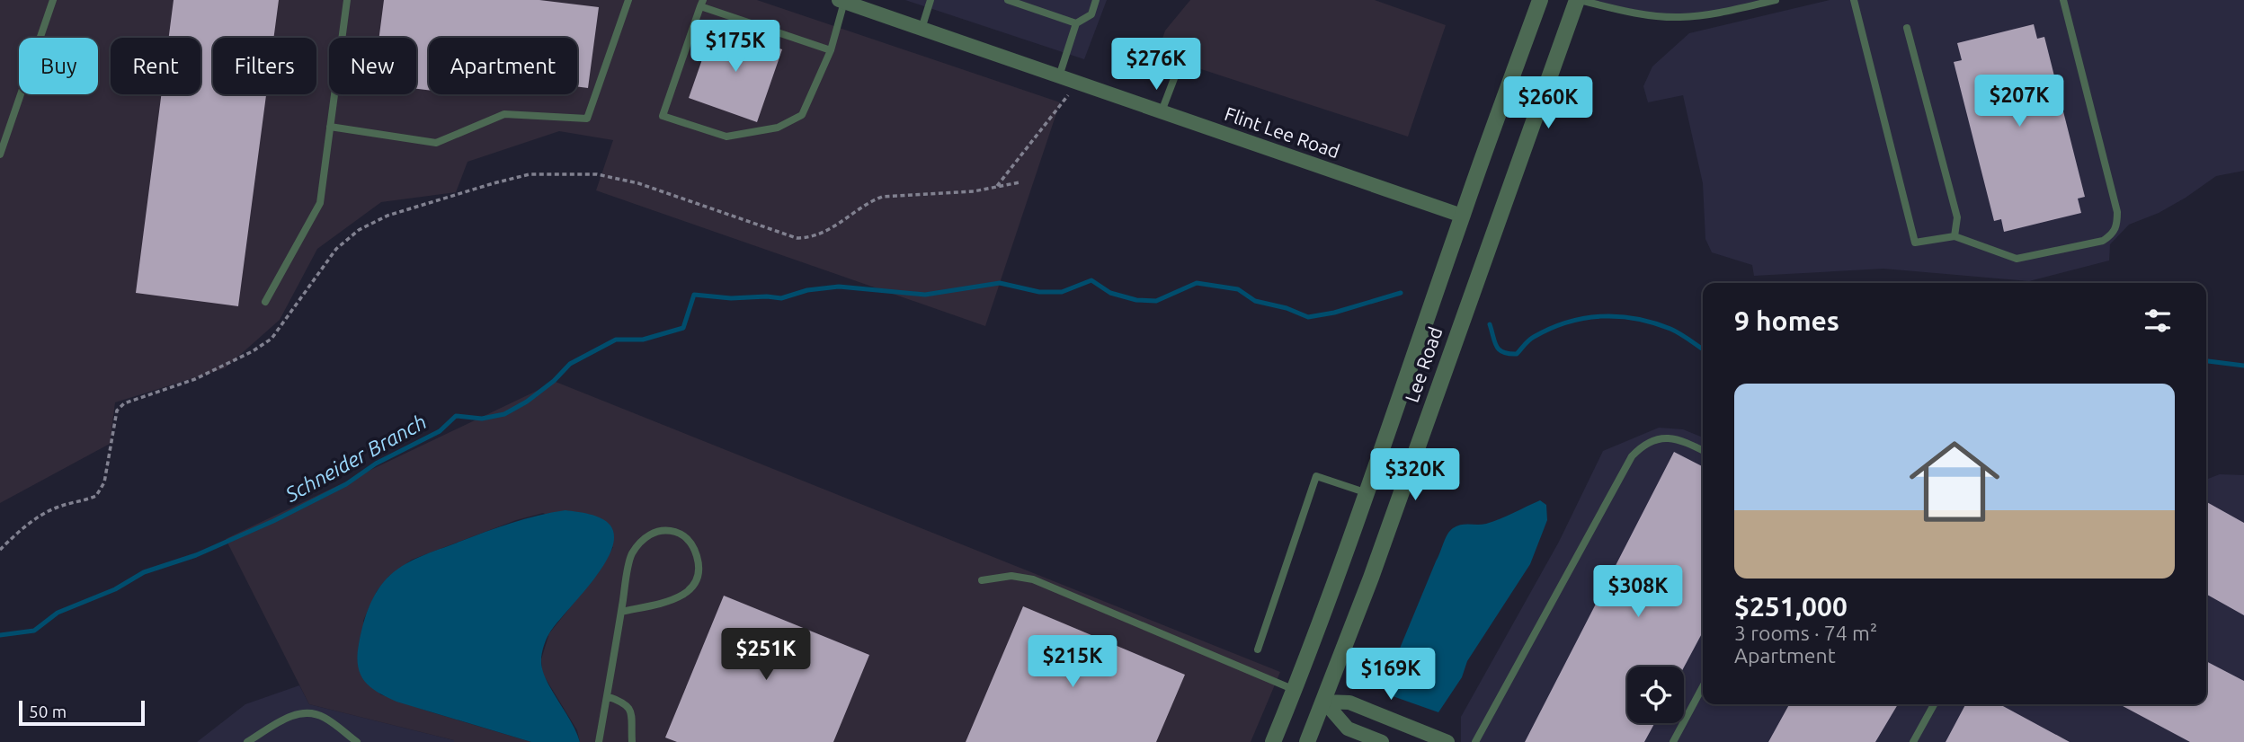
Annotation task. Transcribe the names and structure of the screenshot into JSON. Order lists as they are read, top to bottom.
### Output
{
  "streets": {
    "street": ["Flint Lee Road", "Lee Road"]
  },
  "crossings": [
    ["Flint Lee Road", "Lee Road"]
  ],
  "water": ["Schneider Branch"],
  "scale_bar": "50 m",
  "page": {
    "price": [
      "$175K",
      "$276K",
      "$207K",
      "$260K",
      "$320K",
      "$308K",
      "$251K",
      "$215K",
      "$169K"
    ],
    "chip": [
      "Buy",
      "Rent",
      "Filters",
      "New",
      "Apartment"
    ],
    "heading": "9 homes",
    "list": [
      {
        "name": "$251,000",
        "note": "3 rooms · 74 m² · Apartment"
      }
    ],
    "scale": "50 m"
  }
}
